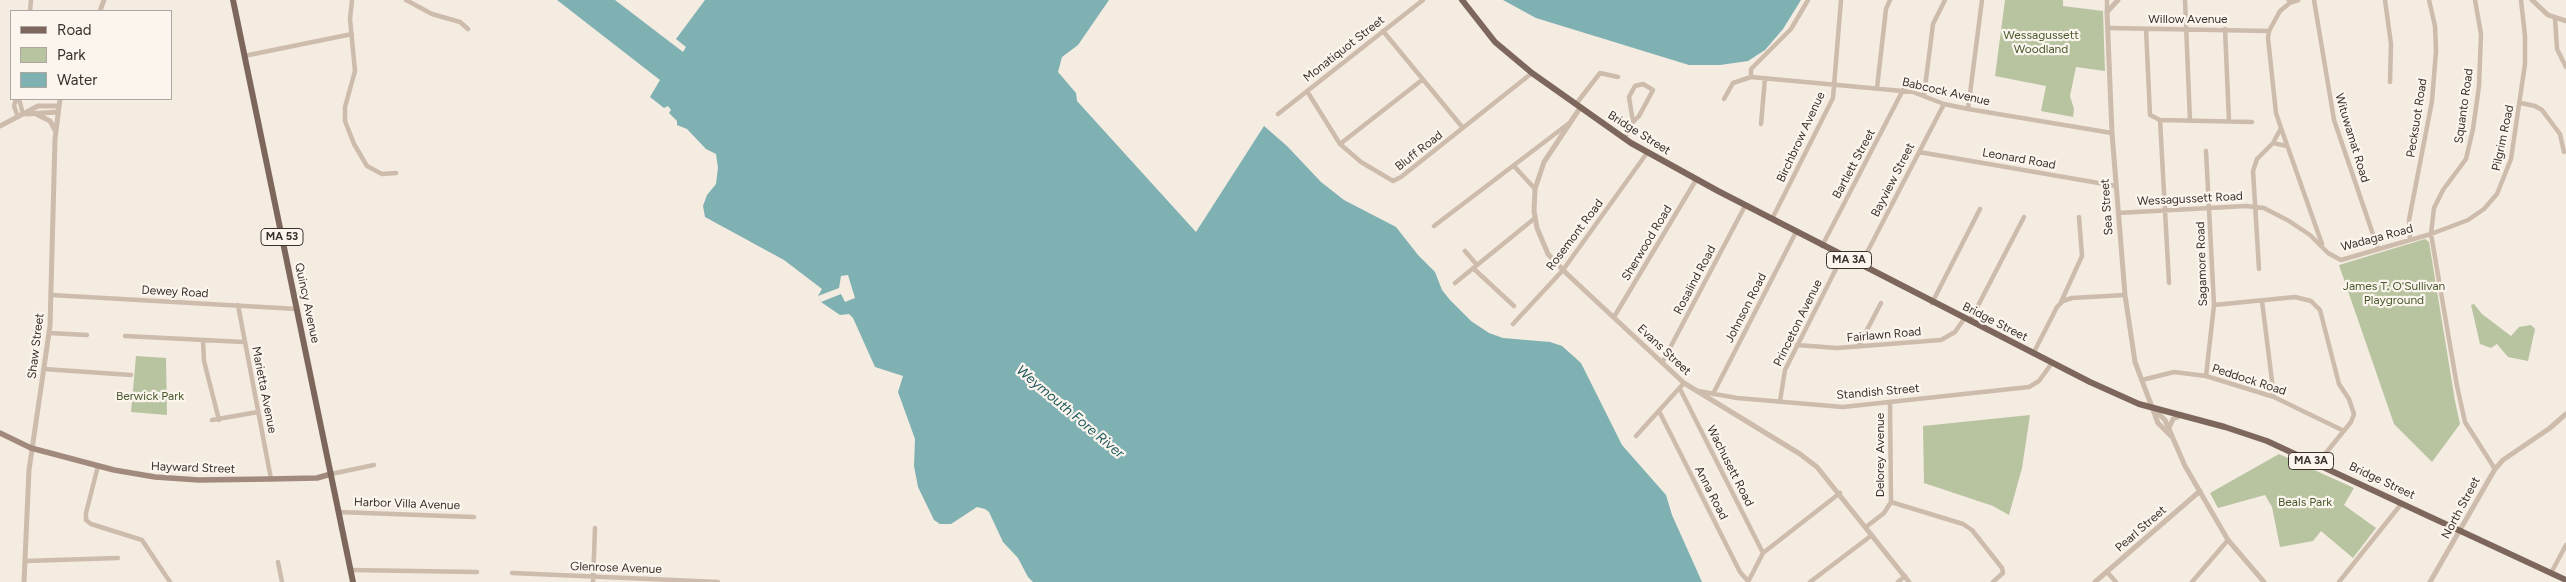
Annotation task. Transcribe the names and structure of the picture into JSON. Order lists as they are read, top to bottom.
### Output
{
  "streets": {
    "main road": [
      "Bridge Street",
      "MA 53",
      "MA 3A",
      "Quincy Avenue",
      "Hayward Street"
    ],
    "street": [
      "Willow Avenue",
      "Monatiquot Street",
      "Babcock Avenue",
      "Squanto Road",
      "Pecksuot Road",
      "Birchbrow Avenue",
      "Wituwamat Road",
      "Pilgrim Road",
      "Bluff Road",
      "Leonard Road",
      "Bartlett Street",
      "Bayview Street",
      "Wessagussett Road",
      "Sea Street",
      "Rosemont Road",
      "Wadaga Road",
      "Sherwood Road",
      "Sagamore Road",
      "Rosalind Road",
      "Dewey Road",
      "Johnson Road",
      "Princeton Avenue",
      "Fairlawn Road",
      "Shaw Street",
      "Evans Street",
      "Peddock Road",
      "Marietta Avenue",
      "Standish Street",
      "Delorey Avenue",
      "Wachusett Road",
      "Anna Road",
      "Harbor Villa Avenue",
      "North Street",
      "Pearl Street",
      "Glenrose Avenue"
    ]
  },
  "crossings": [
    ["Willow Avenue", "Sea Street"],
    ["Monatiquot Street", "Bluff Road"],
    ["Babcock Avenue", "Birchbrow Avenue"],
    ["Babcock Avenue", "Bartlett Street"],
    ["Babcock Avenue", "Bayview Street"],
    ["Babcock Avenue", "Sea Street"],
    ["Squanto Road", "Pilgrim Road"],
    ["Squanto Road", "Wadaga Road"],
    ["Pecksuot Road", "Wadaga Road"],
    ["Bridge Street", "Birchbrow Avenue"],
    ["Bridge Street", "Bluff Road"],
    ["Bridge Street", "Bartlett Street"],
    ["Bridge Street", "Bayview Street"],
    ["Bridge Street", "Sea Street"],
    ["Bridge Street", "Rosemont Road"],
    ["Bridge Street", "Sherwood Road"],
    ["Bridge Street", "Rosalind Road"],
    ["Bridge Street", "Johnson Road"],
    ["Bridge Street", "Princeton Avenue"],
    ["Bridge Street", "Fairlawn Road"],
    ["Bridge Street", "Evans Street"],
    ["Bridge Street", "Standish Street"],
    ["Bridge Street", "North Street"],
    ["Wituwamat Road", "Wadaga Road"],
    ["Pilgrim Road", "Wadaga Road"],
    ["Leonard Road", "Bayview Street"],
    ["Leonard Road", "Sea Street"],
    ["Wessagussett Road", "Sea Street"],
    ["Wessagussett Road", "Wadaga Road"],
    ["Wessagussett Road", "Sagamore Road"],
    ["Sea Street", "Peddock Road"],
    ["Sea Street", "Pearl Street"],
    ["Rosemont Road", "Evans Street"],
    ["Sherwood Road", "Evans Street"],
    ["Sagamore Road", "Peddock Road"],
    ["Rosalind Road", "Evans Street"],
    ["Dewey Road", "Quincy Avenue"],
    ["Dewey Road", "Shaw Street"],
    ["Dewey Road", "Marietta Avenue"],
    ["Quincy Avenue", "Hayward Street"],
    ["Quincy Avenue", "Harbor Villa Avenue"],
    ["Johnson Road", "Standish Street"],
    ["Princeton Avenue", "Fairlawn Road"],
    ["Princeton Avenue", "Standish Street"],
    ["Shaw Street", "Hayward Street"],
    ["Evans Street", "Standish Street"],
    ["Evans Street", "Delorey Avenue"],
    ["Marietta Avenue", "Hayward Street"],
    ["Standish Street", "Delorey Avenue"]
  ],
  "water": ["Weymouth Fore River"],
  "parks": [
    "Wessagussett Woodland",
    "James T. O'Sullivan Playground",
    "Berwick Park",
    "Beals Park"
  ],
  "legend": ["Road", "Park", "Water"]
}
